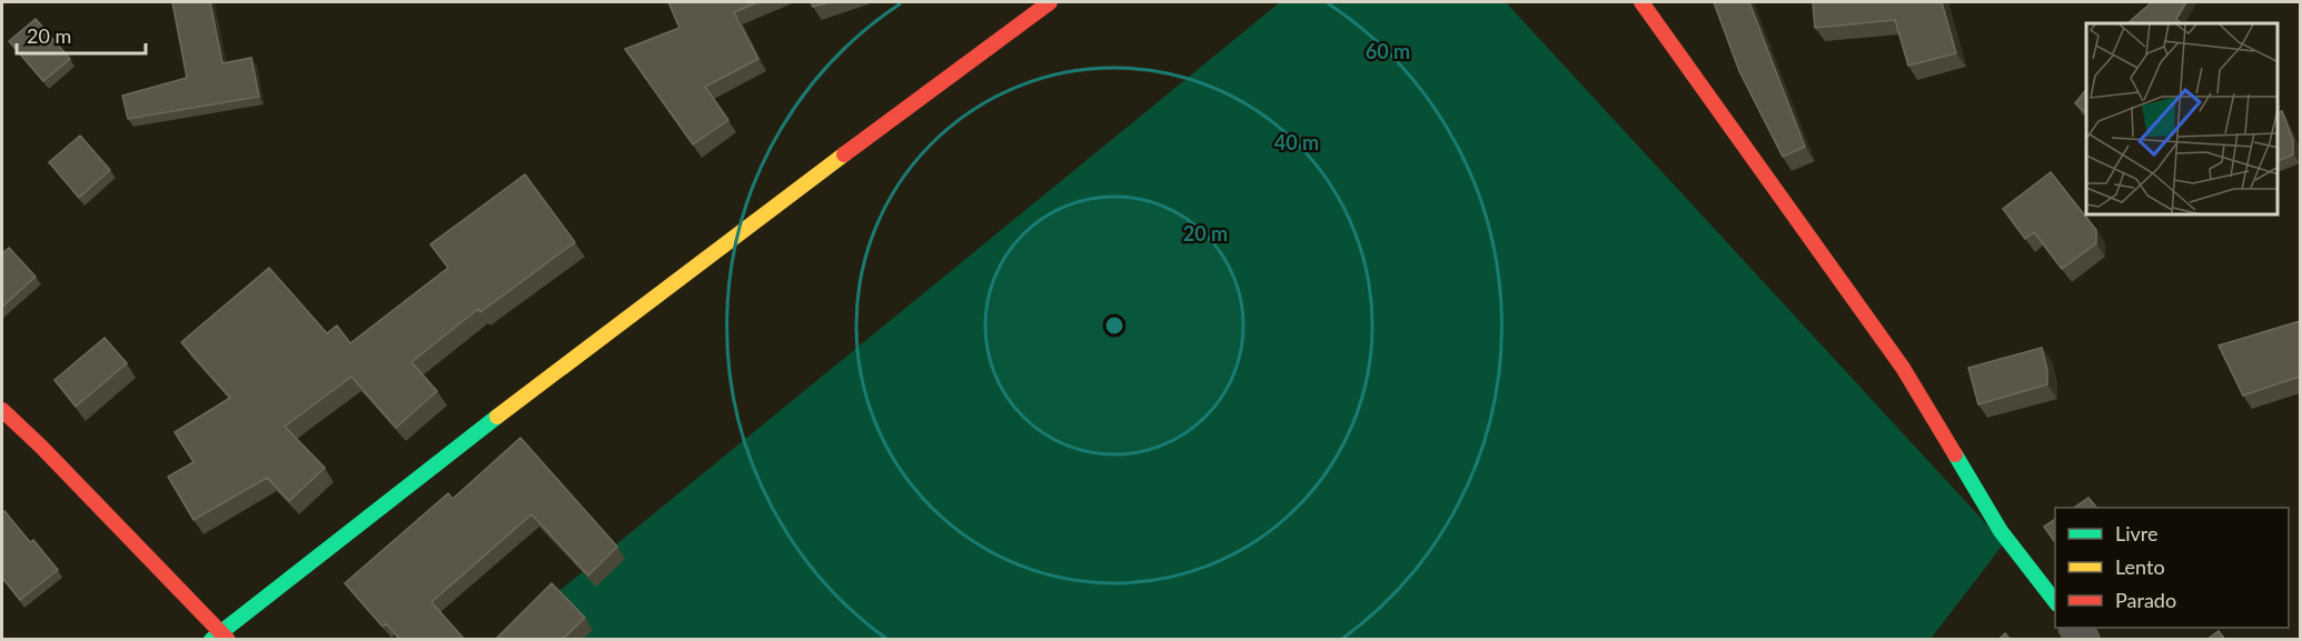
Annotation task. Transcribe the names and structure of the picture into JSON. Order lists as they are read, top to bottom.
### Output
{
  "legend": ["Livre", "Lento", "Parado"],
  "scale_bar": "20 m",
  "rings": ["60 m", "40 m", "20 m"]
}
